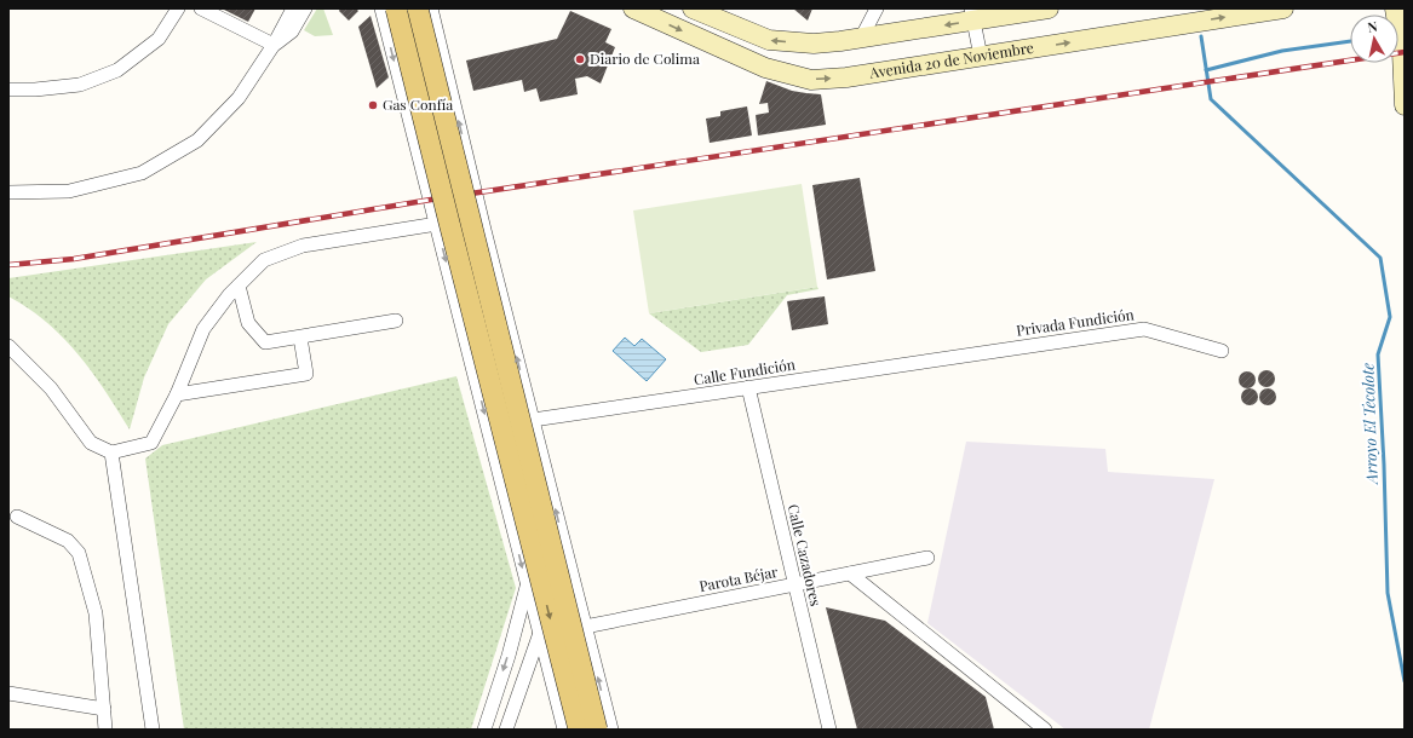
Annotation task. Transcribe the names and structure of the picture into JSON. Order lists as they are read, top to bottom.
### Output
{
  "streets": {
    "main road": ["Avenida 20 de Noviembre"],
    "street": [
      "Privada Fundición",
      "Calle Fundición",
      "Calle Cazadores",
      "Parota Béjar"
    ]
  },
  "crossings": [
    ["Privada Fundición", "Calle Fundición"],
    ["Calle Fundición", "Calle Cazadores"],
    ["Calle Cazadores", "Parota Béjar"]
  ],
  "water": ["Arroyo El Tecolote"],
  "places": ["Diario de Colima", "Gas Confía"],
  "north": "top"
}
